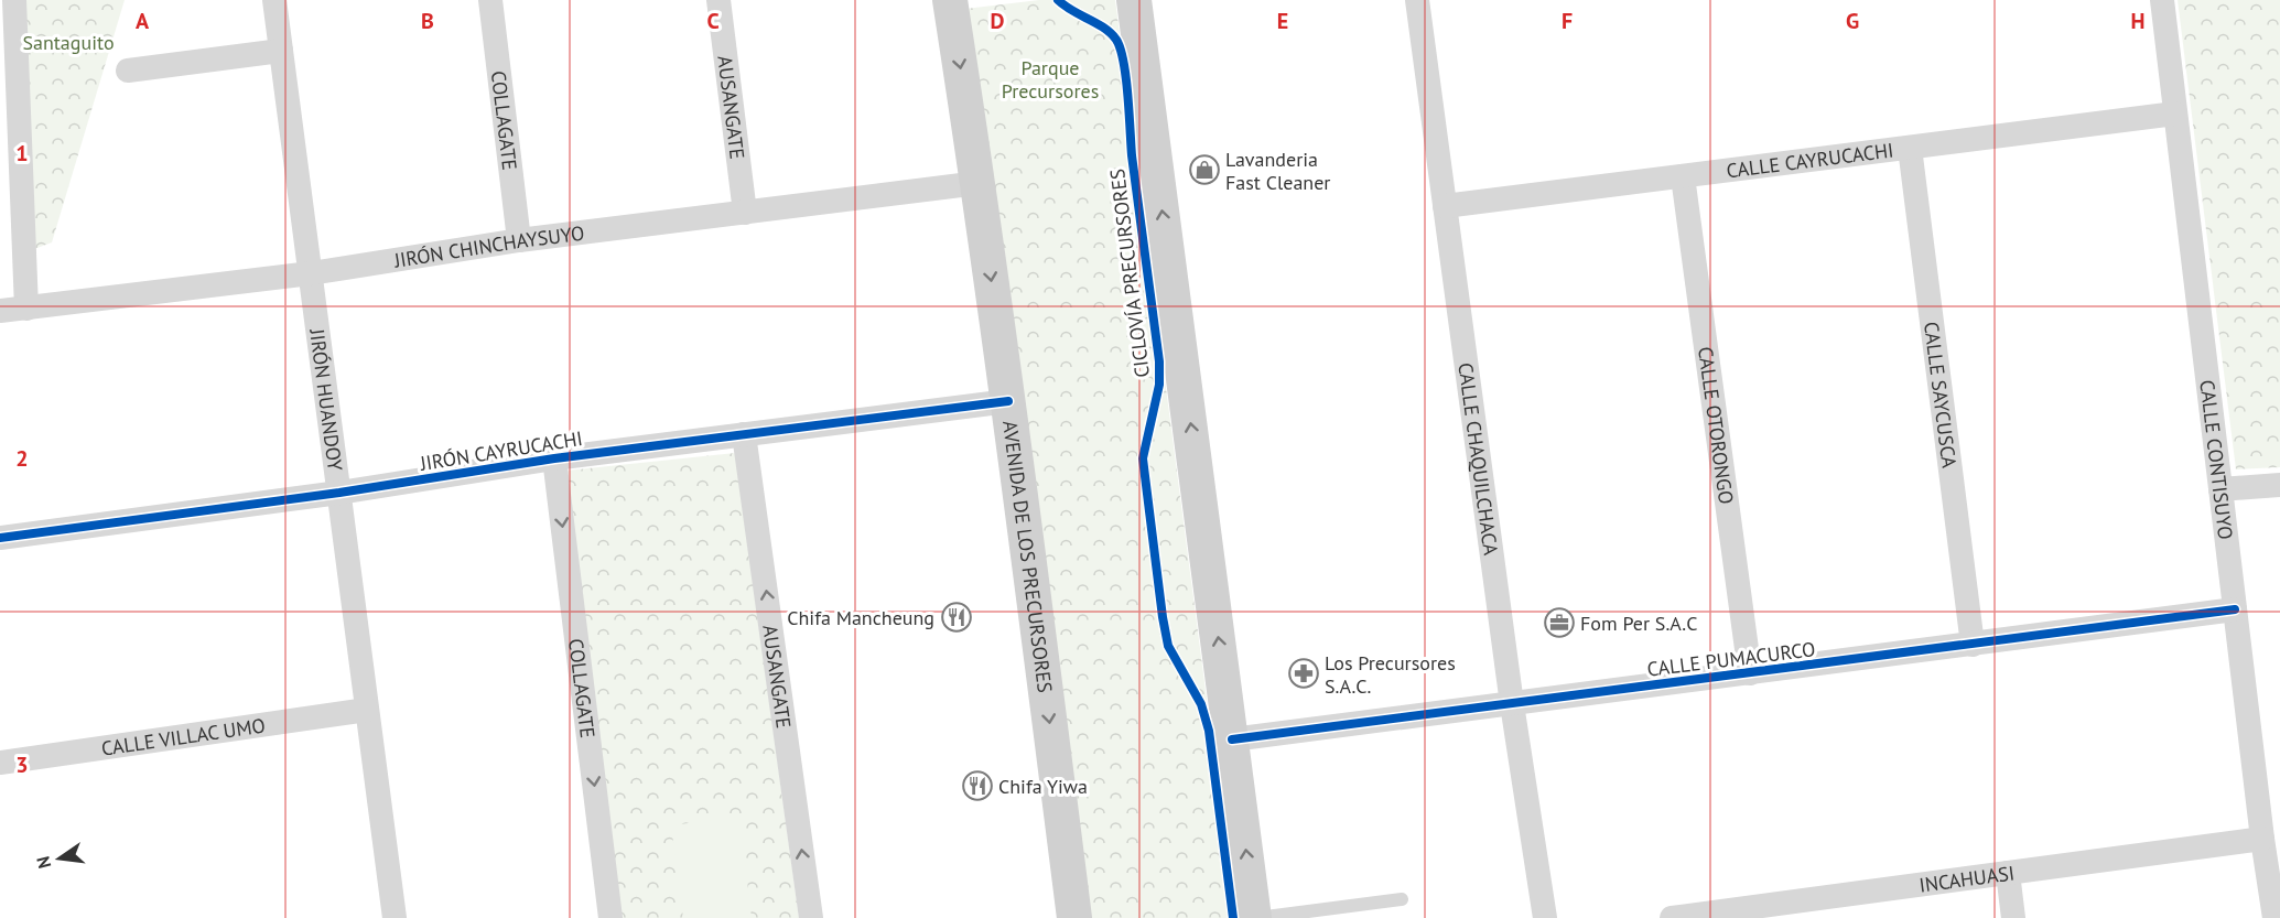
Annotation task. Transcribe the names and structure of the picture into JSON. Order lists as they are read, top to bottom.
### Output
{
  "streets": {
    "main road": ["AVENIDA DE LOS PRECURSORES"],
    "street": [
      "AUSANGATE",
      "COLLAGATE",
      "CALLE CAYRUCACHI",
      "JIRÓN CHINCHAYSUYO",
      "CALLE SAYCUSCA",
      "JIRÓN HUANDOY",
      "CALLE OTORONGO",
      "JIRÓN CAYRUCACHI",
      "CALLE CHAQUILCHACA",
      "CALLE CONTISUYO",
      "CALLE PUMACURCO",
      "CALLE VILLAC UMO",
      "INCAHUASI"
    ],
    "cycle path": ["CICLOVÍA PRECURSORES"]
  },
  "crossings": [
    ["AUSANGATE", "JIRÓN CHINCHAYSUYO"],
    ["AUSANGATE", "JIRÓN CAYRUCACHI"],
    ["COLLAGATE", "JIRÓN CHINCHAYSUYO"],
    ["COLLAGATE", "JIRÓN CAYRUCACHI"],
    ["CALLE CAYRUCACHI", "CALLE SAYCUSCA"],
    ["CALLE CAYRUCACHI", "CALLE OTORONGO"],
    ["CALLE CAYRUCACHI", "CALLE CHAQUILCHACA"],
    ["CALLE CAYRUCACHI", "CALLE CONTISUYO"],
    ["JIRÓN CHINCHAYSUYO", "JIRÓN HUANDOY"],
    ["JIRÓN CHINCHAYSUYO", "AVENIDA DE LOS PRECURSORES"],
    ["CALLE SAYCUSCA", "CALLE PUMACURCO"],
    ["JIRÓN HUANDOY", "JIRÓN CAYRUCACHI"],
    ["JIRÓN HUANDOY", "CALLE VILLAC UMO"],
    ["CALLE OTORONGO", "CALLE PUMACURCO"],
    ["JIRÓN CAYRUCACHI", "AVENIDA DE LOS PRECURSORES"],
    ["CALLE CHAQUILCHACA", "CALLE PUMACURCO"],
    ["CALLE CONTISUYO", "CALLE PUMACURCO"],
    ["CALLE CONTISUYO", "INCAHUASI"]
  ],
  "one_way": ["AUSANGATE", "COLLAGATE"],
  "parks": ["Santaguito", "Parque Precursores"],
  "places": {
    "shop": ["Lavanderia Fast Cleaner"],
    "restaurant": ["Chifa Mancheung", "Chifa Yiwa"],
    "office": ["Fom Per S.A.C"],
    "pharmacy": ["Los Precursores S.A.C."]
  },
  "north": "left",
  "grid": {
    "columns": [
      "A",
      "B",
      "C",
      "D",
      "E",
      "F",
      "G",
      "H"
    ],
    "rows": ["1", "2", "3"]
  }
}
